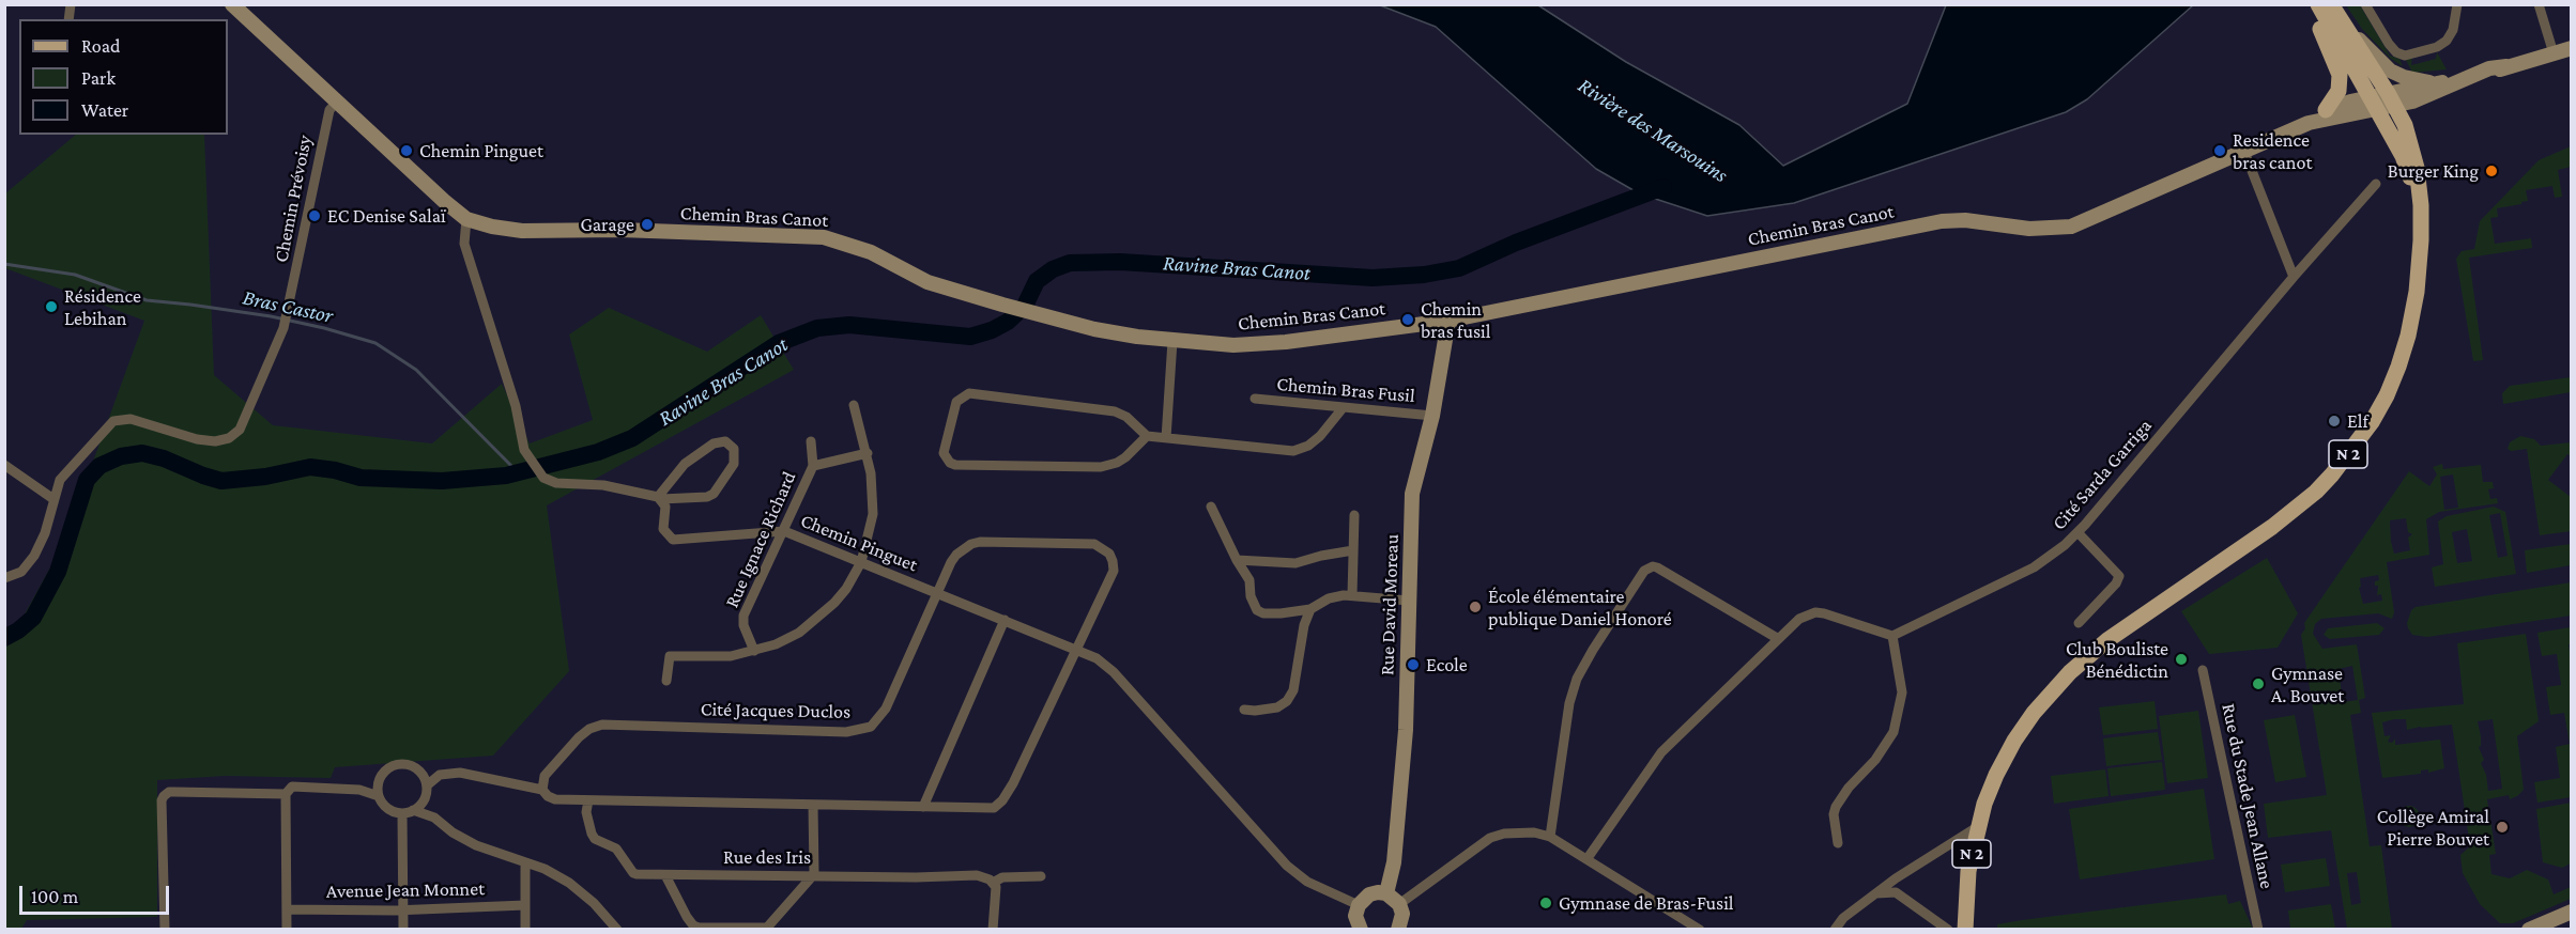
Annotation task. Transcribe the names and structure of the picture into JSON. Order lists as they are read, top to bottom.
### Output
{
  "streets": {
    "main road": ["N 2"],
    "street": [
      "Chemin Prévoisy",
      "Chemin Bras Canot",
      "Chemin Bras Fusil",
      "Cité Sarda Garriga",
      "Rue Ignace Richard",
      "Chemin Pinguet",
      "Rue David Moreau",
      "Cité Jacques Duclos",
      "Rue du Stade Jean Allane",
      "Rue des Iris",
      "Avenue Jean Monnet"
    ]
  },
  "crossings": [
    ["Chemin Prévoisy", "Chemin Bras Canot"],
    ["Chemin Bras Canot", "N 2"],
    ["Chemin Bras Canot", "Rue David Moreau"],
    ["Chemin Bras Fusil", "Rue David Moreau"],
    ["Rue Ignace Richard", "Chemin Pinguet"],
    ["Chemin Pinguet", "Cité Jacques Duclos"],
    ["Cité Jacques Duclos", "Rue des Iris"]
  ],
  "water": ["Rivière des Marsouins", "Ravine Bras Canot", "Bras Castor"],
  "places": [
    "Chemin Pinguet",
    "Residence bras canot",
    "Burger King",
    "EC Denise Salaï",
    "Garage",
    "Résidence Lebihan",
    "Chemin bras fusil",
    "Elf",
    "École élémentaire publique Daniel Honoré",
    "Club Bouliste Bénédictin",
    "Ecole",
    "Gymnase A. Bouvet",
    "Collège Amiral Pierre Bouvet",
    "Gymnase de Bras-Fusil"
  ],
  "legend": ["Road", "Park", "Water"],
  "scale_bar": "100 m"
}
